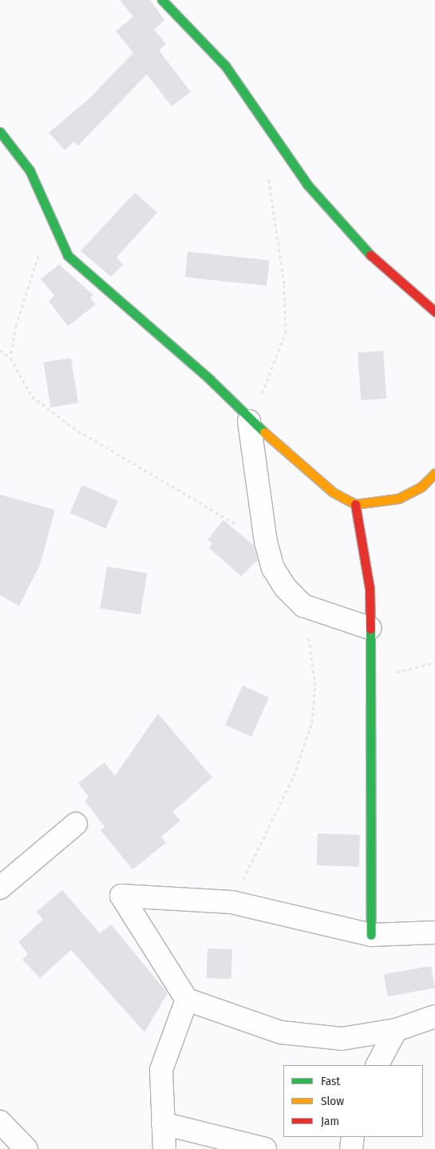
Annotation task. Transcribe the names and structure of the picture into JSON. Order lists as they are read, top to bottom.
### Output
{
  "legend": ["Fast", "Slow", "Jam"]
}
